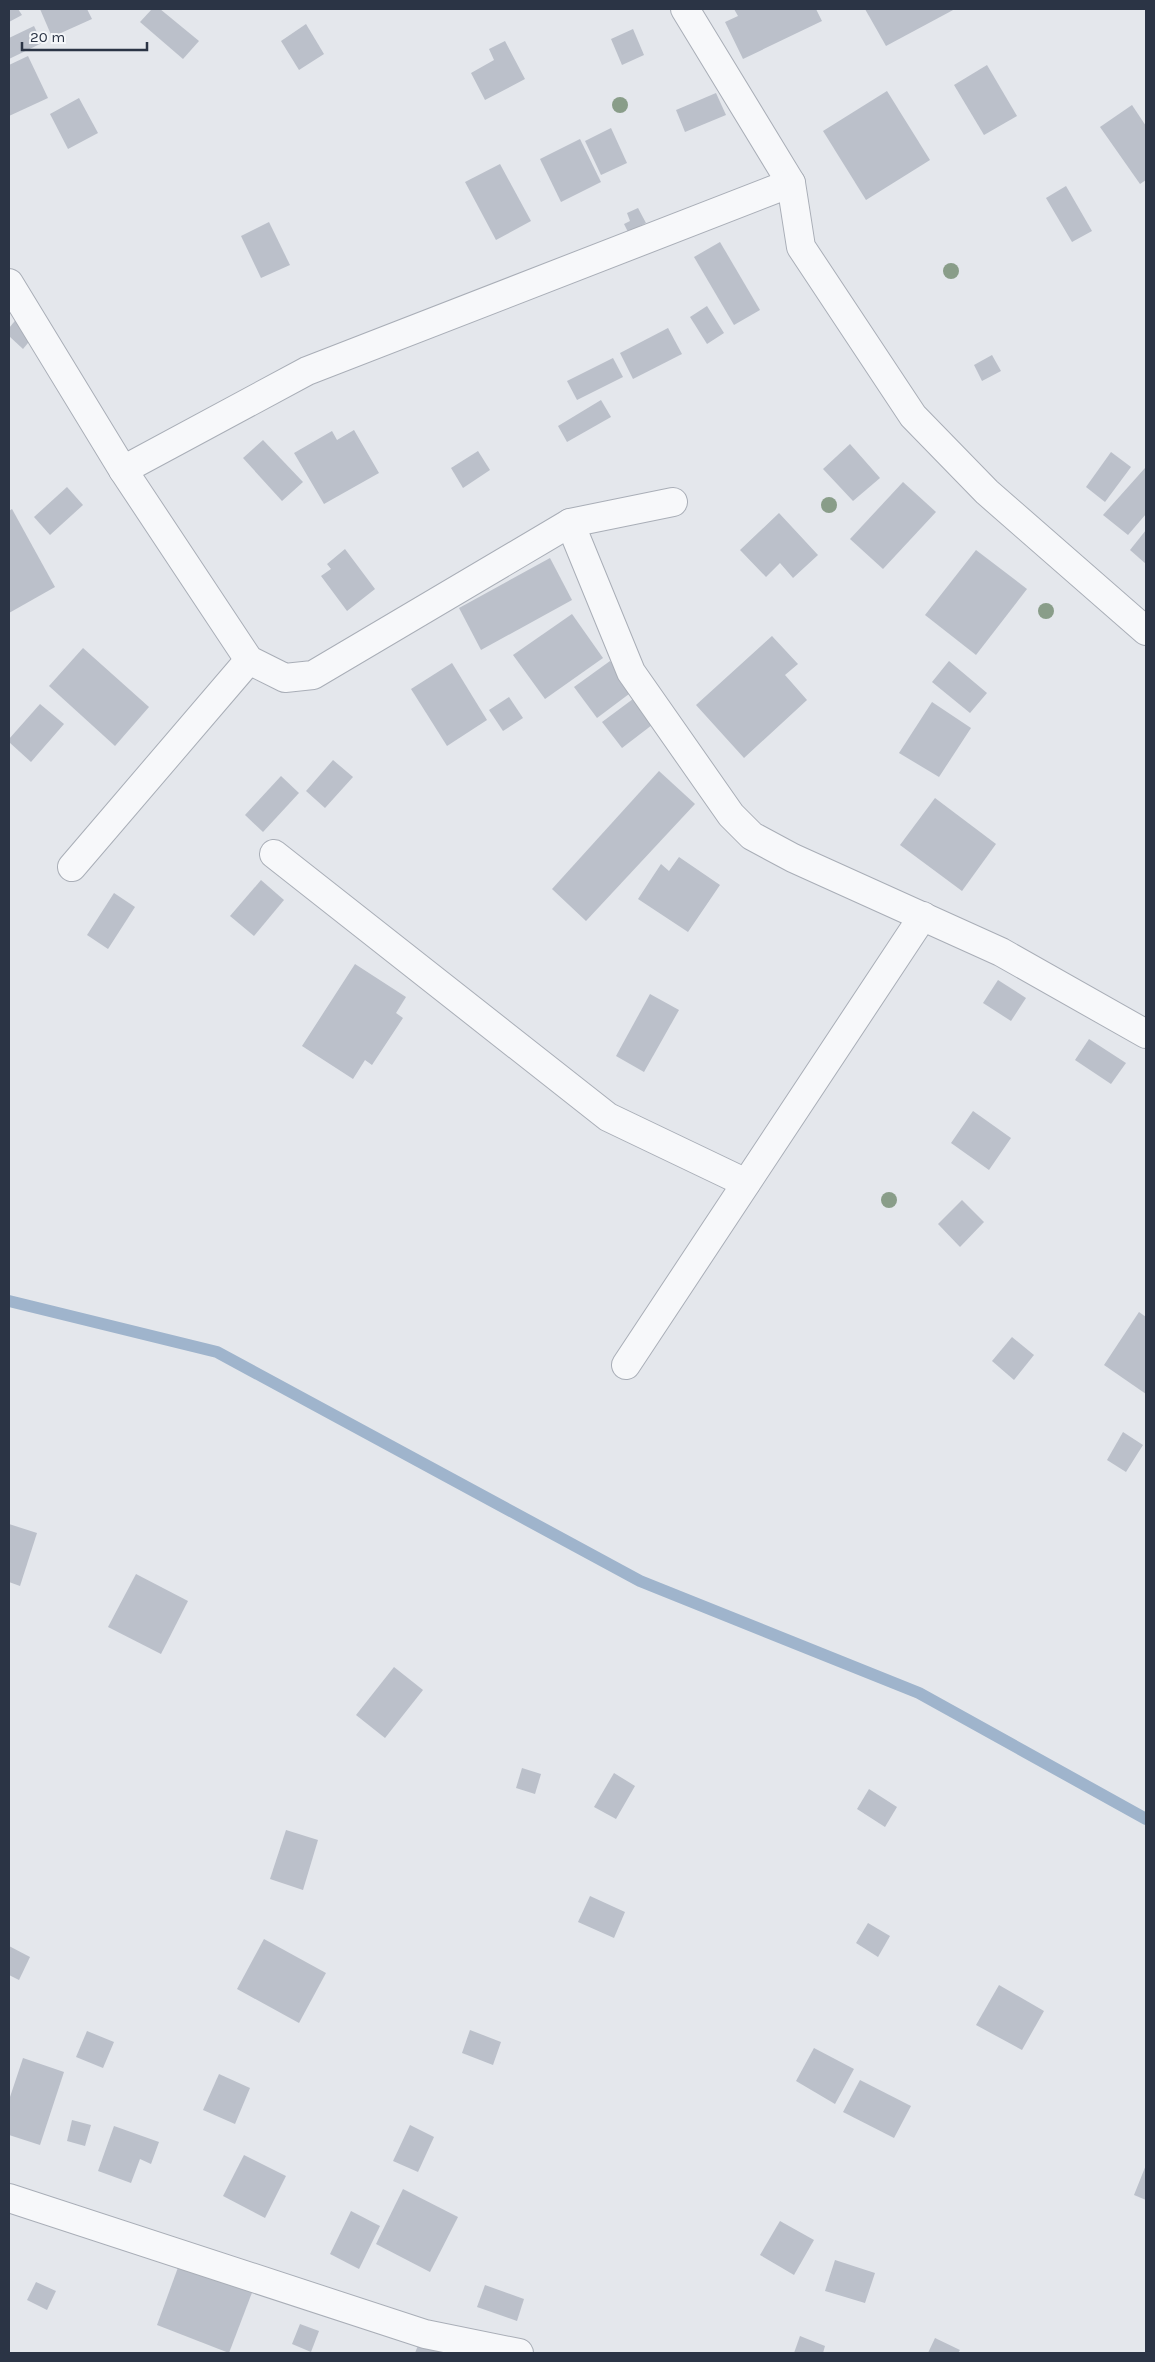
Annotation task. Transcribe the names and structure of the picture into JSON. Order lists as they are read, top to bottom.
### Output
{
  "scale_bar": "20 m"
}
